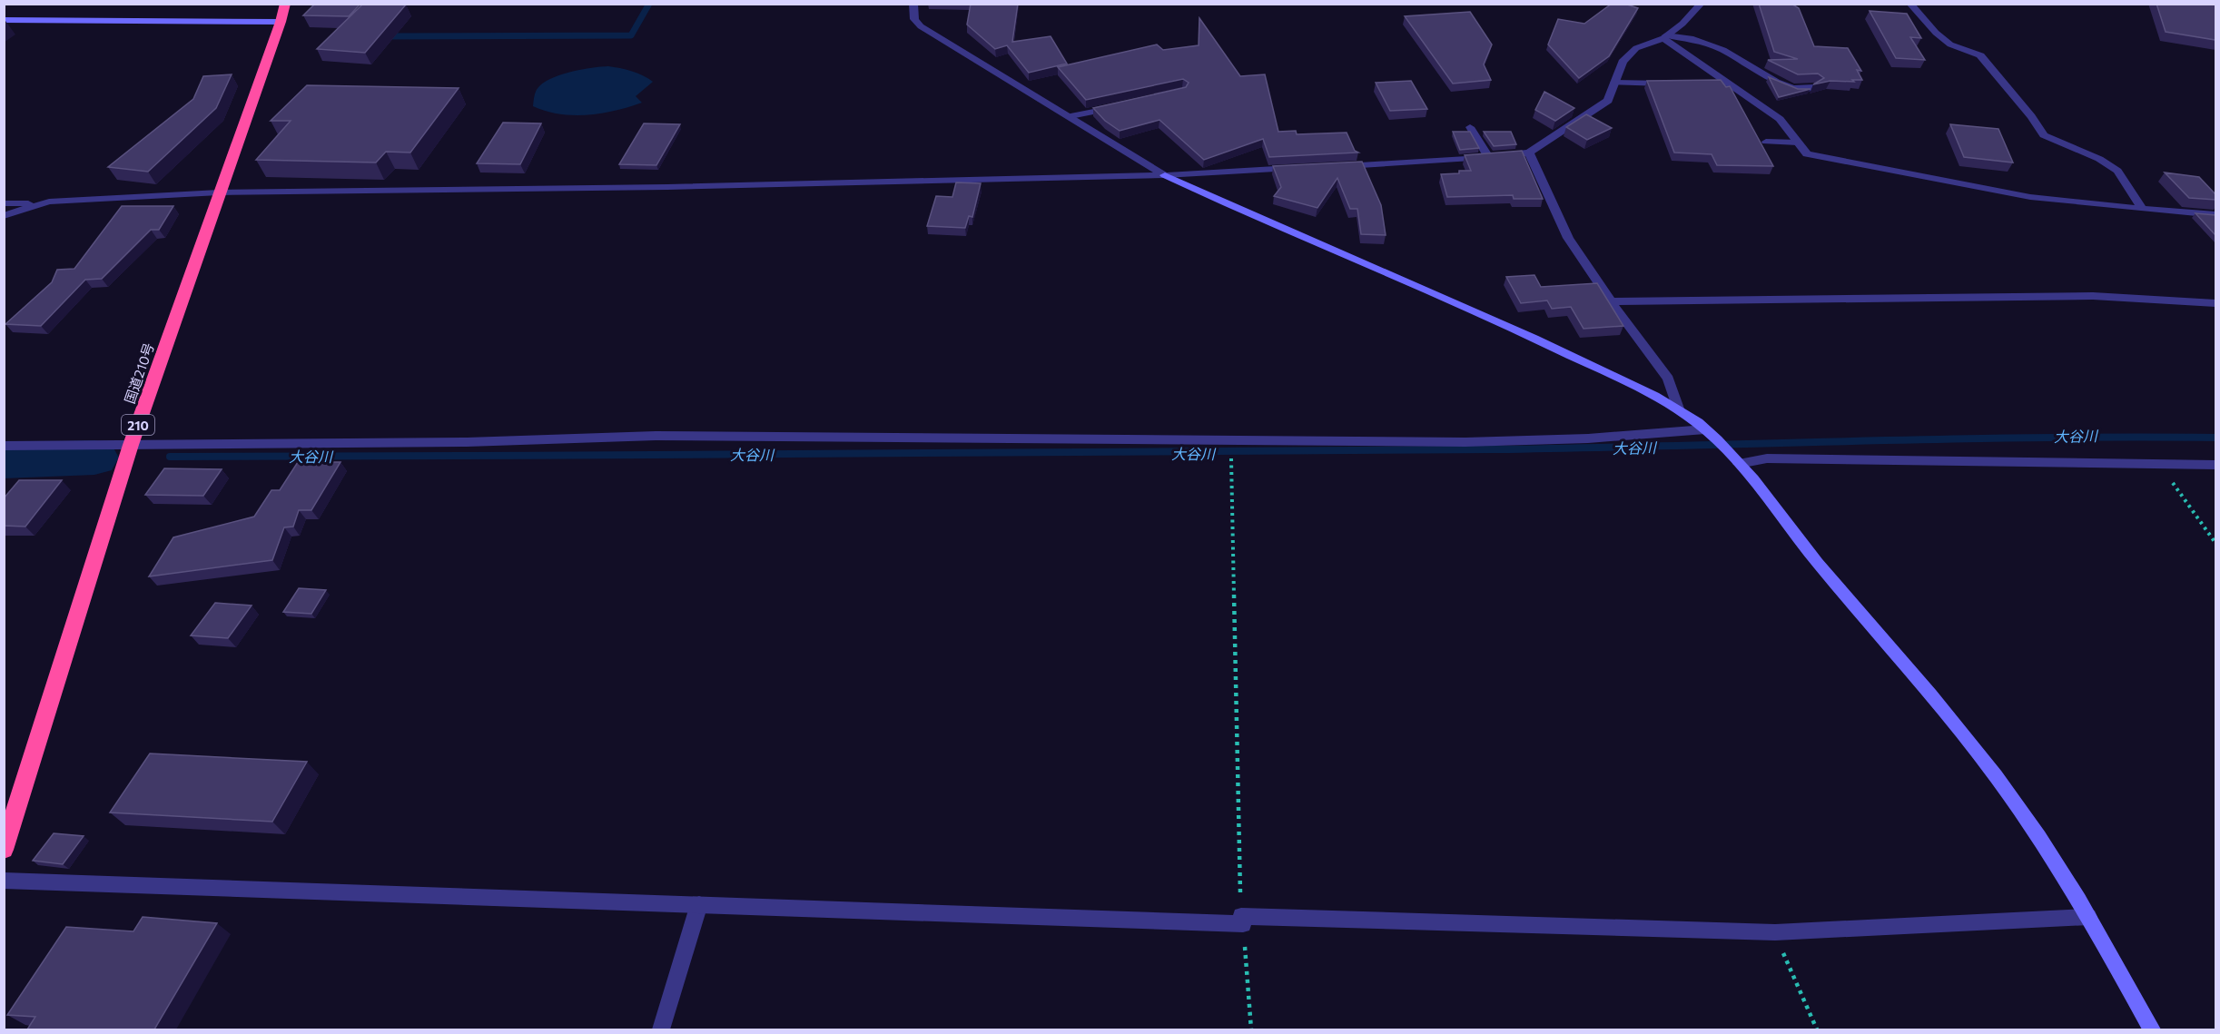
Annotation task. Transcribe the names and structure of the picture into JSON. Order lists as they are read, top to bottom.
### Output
{
  "streets": {
    "highway": ["国道210号", "210"]
  },
  "water": ["大谷川"]
}
